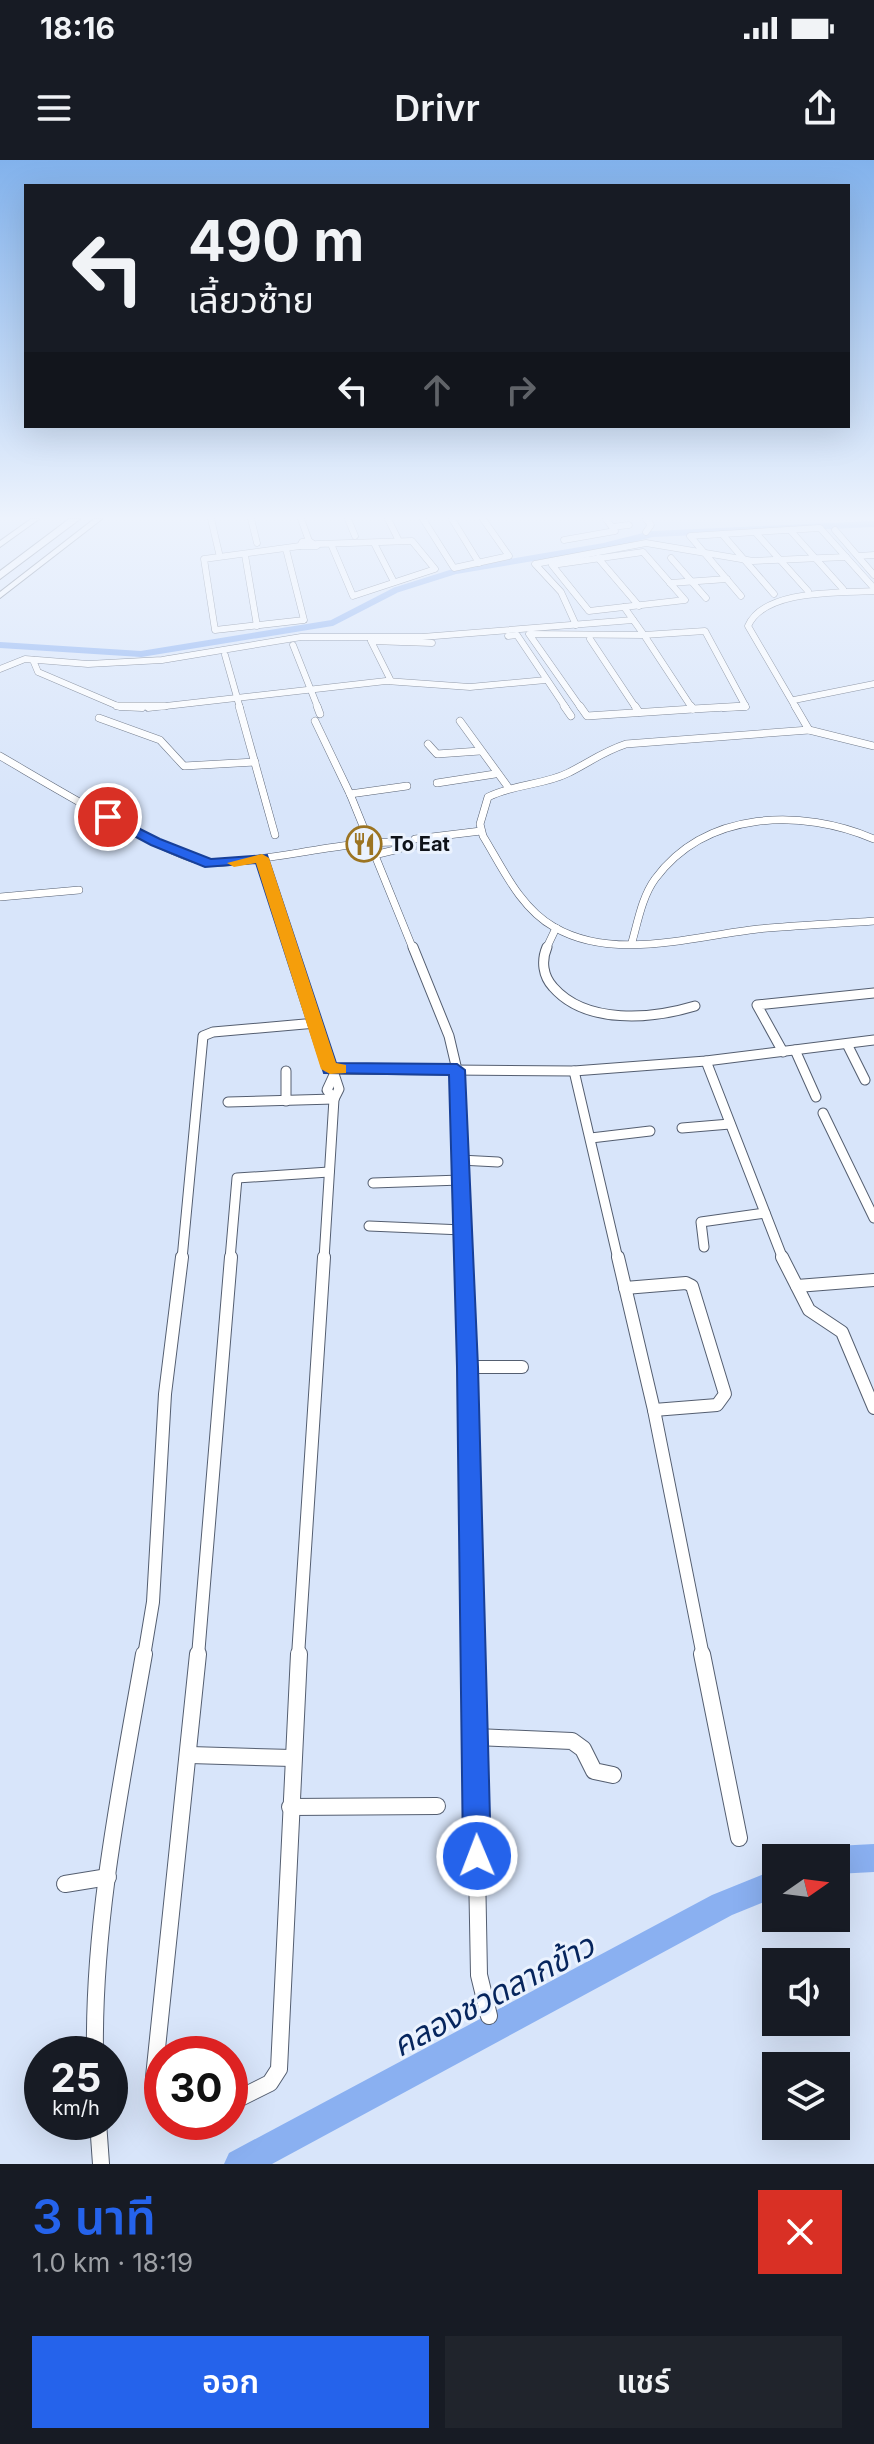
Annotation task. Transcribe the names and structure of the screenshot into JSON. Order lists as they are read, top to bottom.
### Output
{
  "water": ["คลองชวดลากข้าว"],
  "places": {
    "restaurant": ["To Eat"]
  },
  "north": "right",
  "page": {
    "status": "18:16",
    "header": "Drivr",
    "turn": ["490 m", "เลี้ยวซ้าย"],
    "speed": "25 km/h",
    "limit": "30",
    "heading": ["3 นาที", "1.0 km · 18:19"],
    "buttons": ["ออก", "แชร์"]
  }
}
